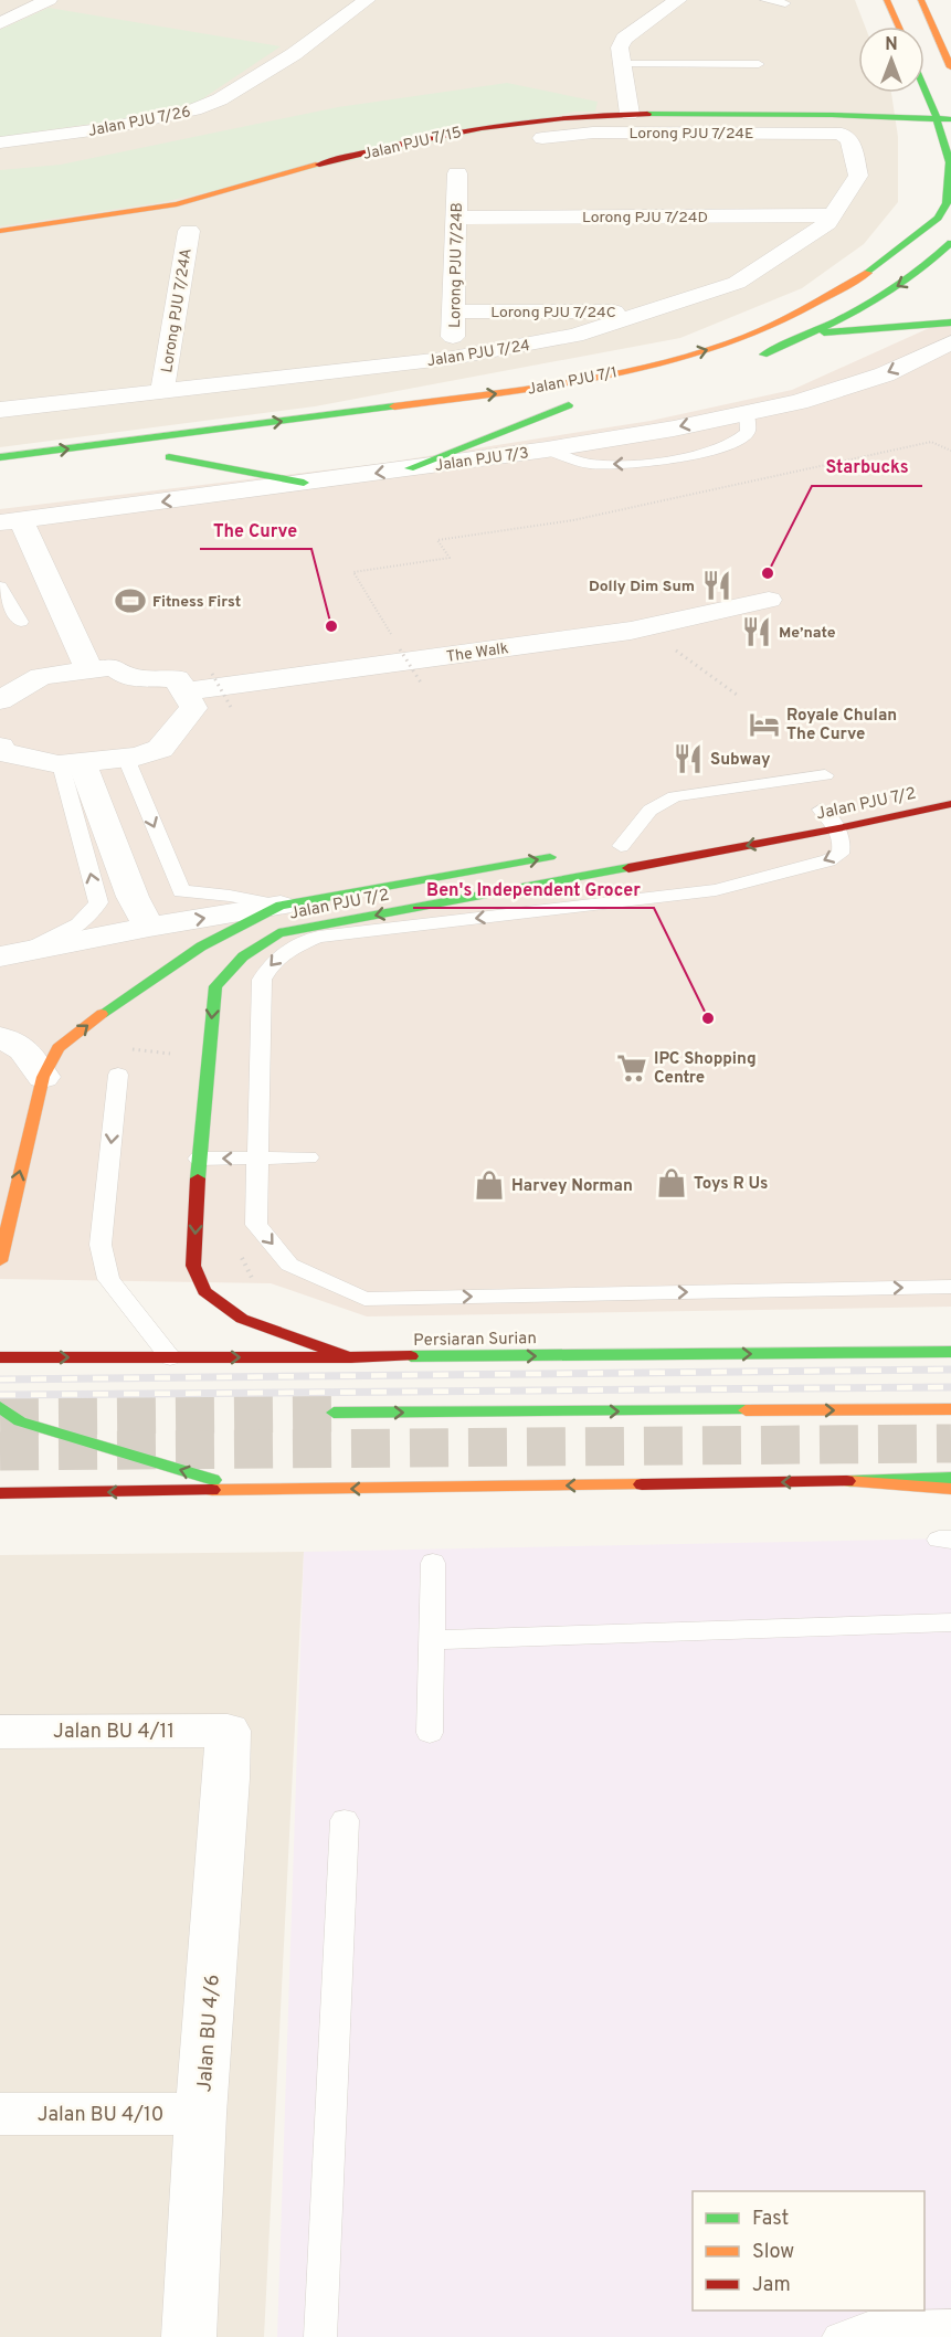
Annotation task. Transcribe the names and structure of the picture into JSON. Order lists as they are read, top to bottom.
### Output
{
  "streets": {
    "street": [
      "Jalan PJU 7/26",
      "Lorong PJU 7/24E",
      "Jalan PJU 7/15",
      "Lorong PJU 7/24D",
      "Lorong PJU 7/24B",
      "Lorong PJU 7/24A",
      "Lorong PJU 7/24C",
      "Jalan PJU 7/24",
      "Jalan PJU 7/1",
      "Jalan PJU 7/3",
      "The Walk",
      "Jalan PJU 7/2",
      "Persiaran Surian",
      "Jalan BU 4/11",
      "Jalan BU 4/6",
      "Jalan BU 4/10"
    ]
  },
  "crossings": [
    ["Lorong PJU 7/24E", "Jalan PJU 7/15"],
    ["Lorong PJU 7/24E", "Jalan PJU 7/24"],
    ["Jalan PJU 7/15", "Jalan PJU 7/24"],
    ["Jalan PJU 7/15", "Jalan PJU 7/1"],
    ["Lorong PJU 7/24D", "Lorong PJU 7/24B"],
    ["Lorong PJU 7/24D", "Jalan PJU 7/24"],
    ["Lorong PJU 7/24B", "Lorong PJU 7/24C"],
    ["Lorong PJU 7/24B", "Jalan PJU 7/24"],
    ["Lorong PJU 7/24A", "Jalan PJU 7/24"],
    ["Lorong PJU 7/24C", "Jalan PJU 7/24"],
    ["Jalan PJU 7/1", "Jalan PJU 7/3"],
    ["Jalan PJU 7/2", "Persiaran Surian"],
    ["Jalan BU 4/11", "Jalan BU 4/6"],
    ["Jalan BU 4/6", "Jalan BU 4/10"]
  ],
  "places": {
    "other": ["Starbucks", "The Curve", "Ben's Independent Grocer"],
    "restaurant": ["Dolly Dim Sum", "Me’nate", "Subway"],
    "sports": ["Fitness First"],
    "hotel": ["Royale Chulan The Curve"],
    "supermarket": ["IPC Shopping Centre"],
    "shop": ["Toys R Us", "Harvey Norman"]
  },
  "legend": ["Fast", "Slow", "Jam"],
  "north": "top"
}
